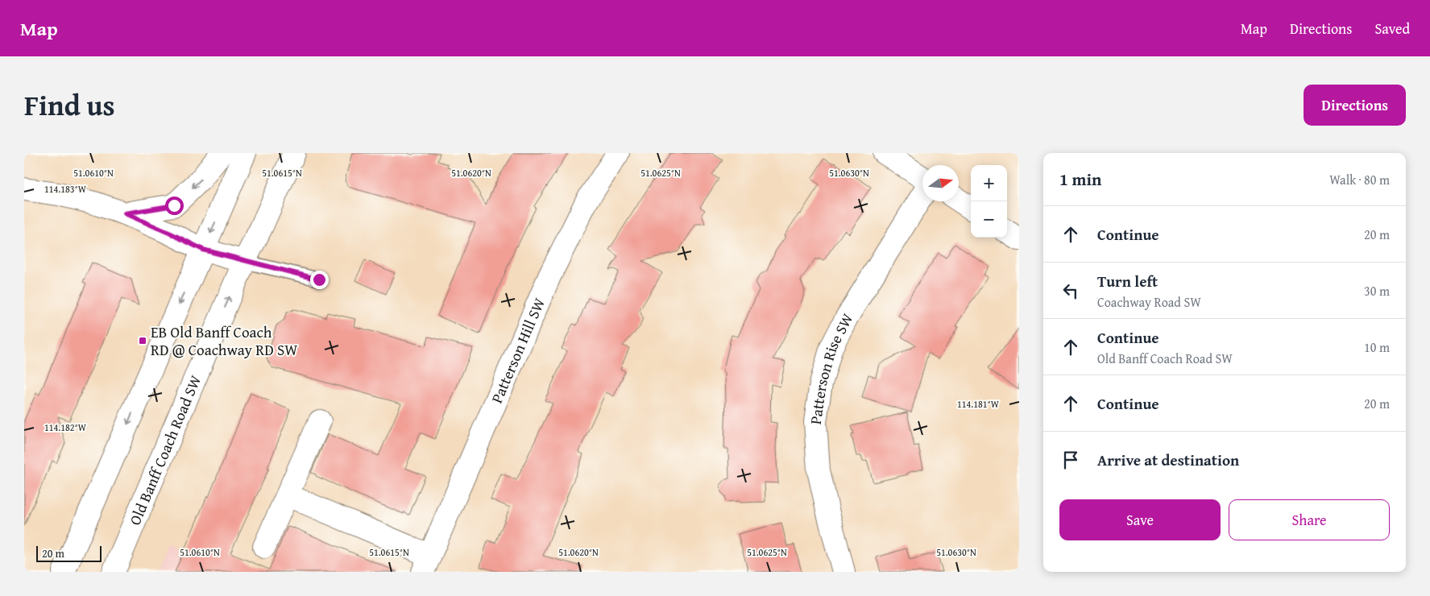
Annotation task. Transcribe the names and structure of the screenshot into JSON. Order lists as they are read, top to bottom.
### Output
{
  "streets": {
    "street": ["Patterson Hill SW", "Patterson Rise SW", "Old Banff Coach Road SW"]
  },
  "places": {
    "transit": ["EB Old Banff Coach RD @ Coachway RD SW"]
  },
  "scale_bar": "20 m",
  "north": "right",
  "page": {
    "header": "Map",
    "nav": ["Map", "Directions", "Saved"],
    "title": "Find us",
    "buttons": [
      "Directions",
      ["Save", "Share"]
    ],
    "heading": ["1 min", "Walk · 80 m"],
    "map_buttons": ["+", "−"],
    "list": [
      ["Continue", "20 m"],
      ["Turn left", "Coachway Road SW", "30 m"],
      ["Continue", "Old Banff Coach Road SW", "10 m"],
      ["Continue", "20 m"],
      "Arrive at destination"
    ],
    "scale": "20 m"
  },
  "coordinates": [
    "51.0610°N",
    "51.0615°N",
    "51.0620°N",
    "51.0630°N",
    "51.0625°N",
    "114.183°W",
    "114.181°W",
    "114.182°W"
  ]
}
